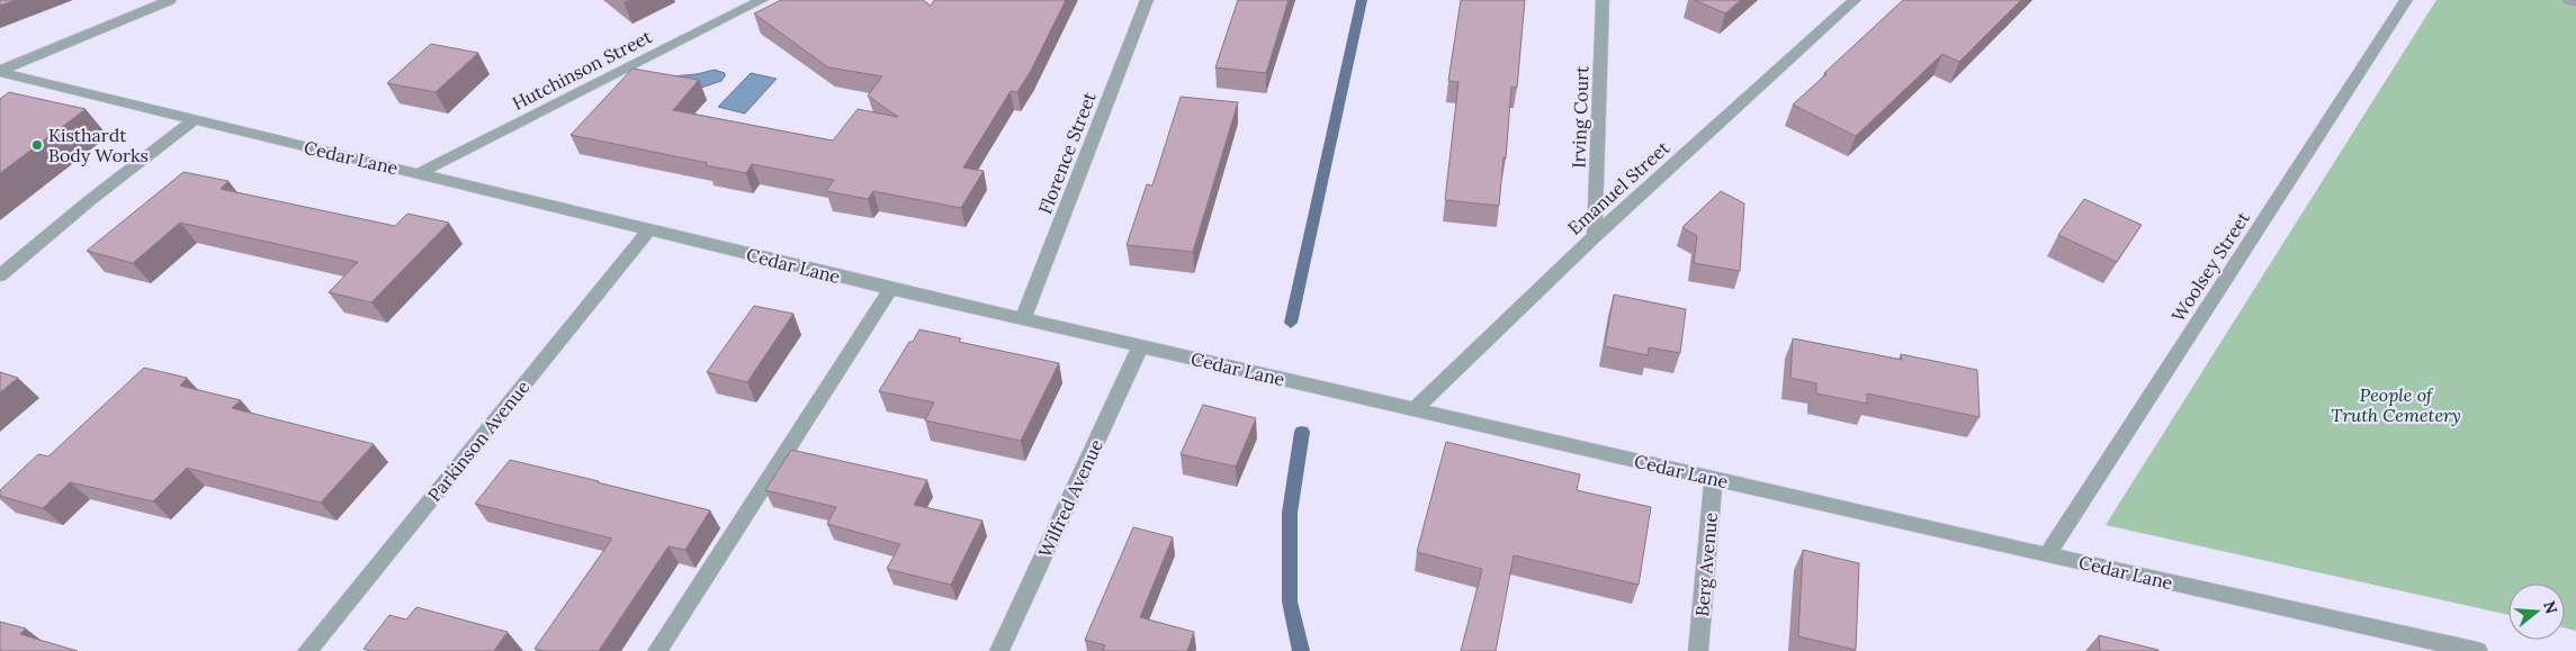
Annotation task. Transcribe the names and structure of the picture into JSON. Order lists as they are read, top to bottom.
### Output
{
  "streets": {
    "street": [
      "Hutchinson Street",
      "Irving Court",
      "Florence Street",
      "Cedar Lane",
      "Emanuel Street",
      "Woolsey Street",
      "Parkinson Avenue",
      "Wilfred Avenue",
      "Berg Avenue"
    ]
  },
  "crossings": [
    ["Hutchinson Street", "Cedar Lane"],
    ["Irving Court", "Emanuel Street"],
    ["Florence Street", "Cedar Lane"],
    ["Cedar Lane", "Emanuel Street"],
    ["Cedar Lane", "Woolsey Street"],
    ["Cedar Lane", "Parkinson Avenue"],
    ["Cedar Lane", "Wilfred Avenue"],
    ["Cedar Lane", "Berg Avenue"]
  ],
  "parks": ["People of Truth Cemetery"],
  "places": ["Kisthardt Body Works"],
  "north": "right"
}
